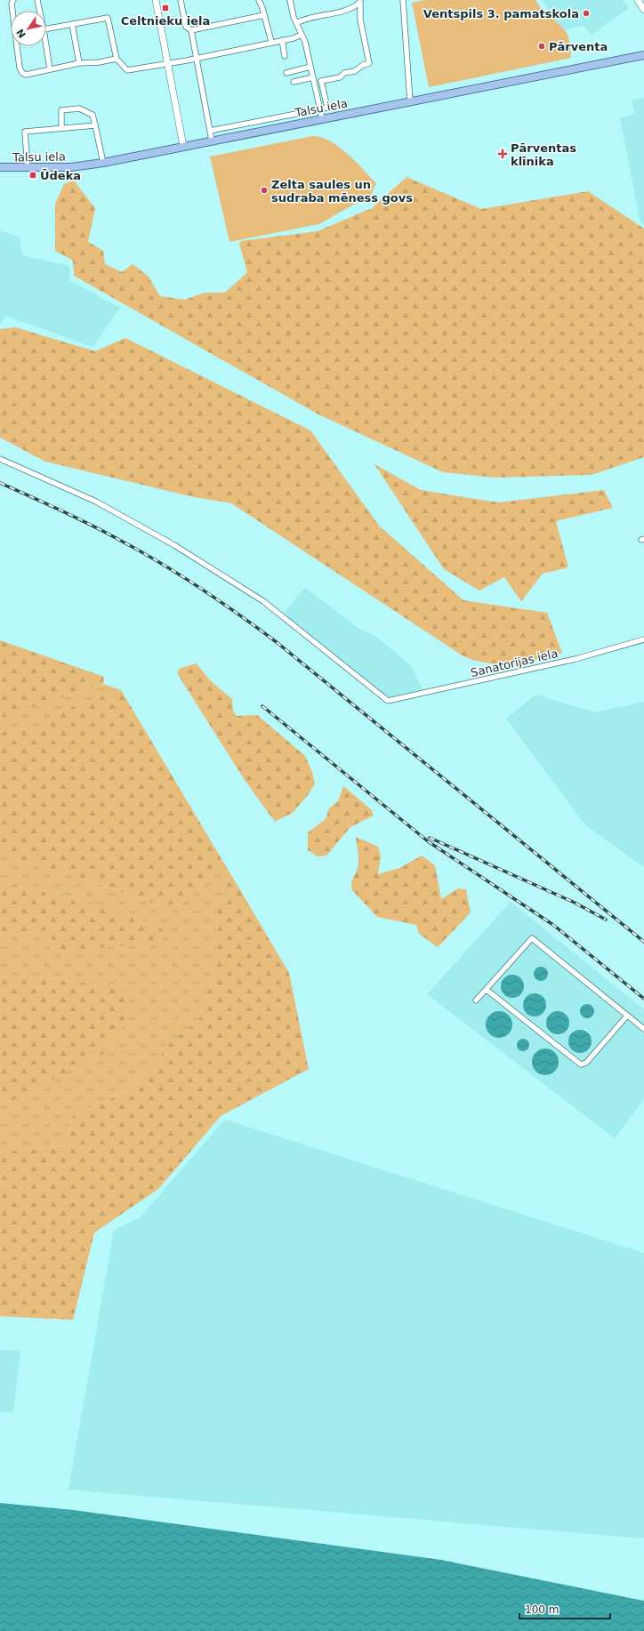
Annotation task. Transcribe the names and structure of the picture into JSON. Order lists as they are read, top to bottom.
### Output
{
  "streets": {
    "main road": ["Talsu iela"],
    "street": ["Sanatorijas iela"]
  },
  "places": {
    "transit": ["Celtnieku iela", "Ūdeka"],
    "other": ["Ventspils 3. pamatskola", "Pārventa", "Zelta saules un sudraba mēness govs"],
    "health": ["Pārventas klīnika"]
  },
  "scale_bar": "100 m",
  "north": "bottom left"
}
